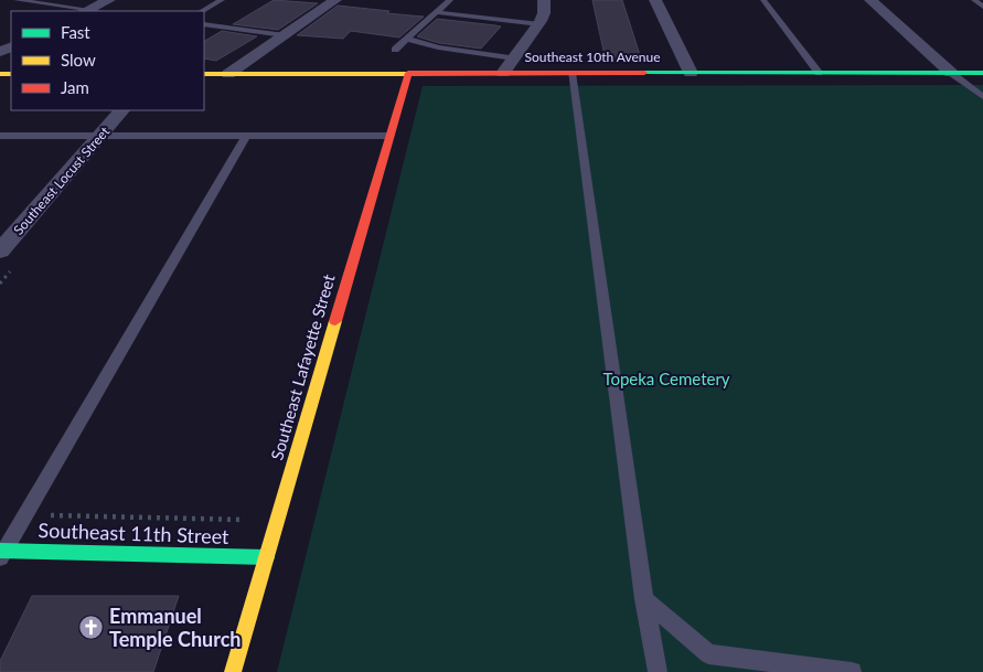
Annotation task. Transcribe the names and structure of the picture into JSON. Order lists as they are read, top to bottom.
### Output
{
  "streets": {
    "main road": ["Southeast 10th Avenue", "Southeast Lafayette Street", "Southeast 11th Street"],
    "street": ["Southeast Locust Street"]
  },
  "crossings": [
    ["Southeast 10th Avenue", "Southeast Lafayette Street"],
    ["Southeast Lafayette Street", "Southeast 11th Street"]
  ],
  "parks": ["Topeka Cemetery"],
  "places": {
    "church": ["Emmanuel Temple Church"]
  },
  "legend": ["Fast", "Slow", "Jam"]
}
